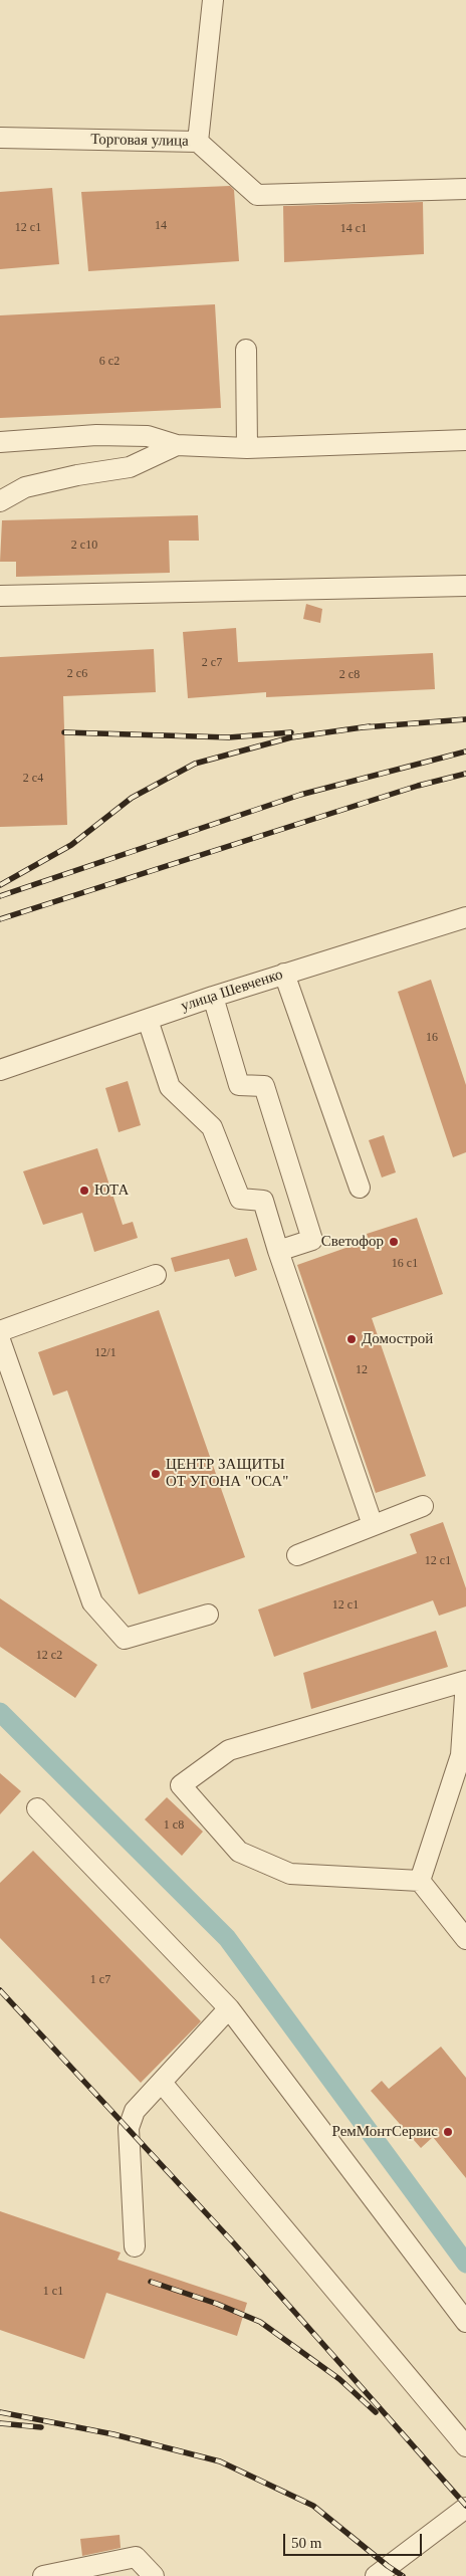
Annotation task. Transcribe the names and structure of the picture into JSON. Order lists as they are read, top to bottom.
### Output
{
  "streets": {
    "street": ["Торговая улица", "улица Шевченко"]
  },
  "places": [
    "ЮТА",
    "Светофор",
    "Домострой",
    "ЦЕНТР ЗАЩИТЫ ОТ УГОНА \"ОСА\"",
    "РемМонтСервис"
  ],
  "house_numbers": [
    "14",
    "12 с1",
    "14 с1",
    "6 с2",
    "2 с10",
    "2 с7",
    "2 с6",
    "2 с8",
    "2 с4",
    "16",
    "16 с1",
    "12/1",
    "12",
    "12 с1",
    "12 с1",
    "12 с2",
    "1 с8",
    "1 с7",
    "1 с1"
  ],
  "scale_bar": "50 m"
}
